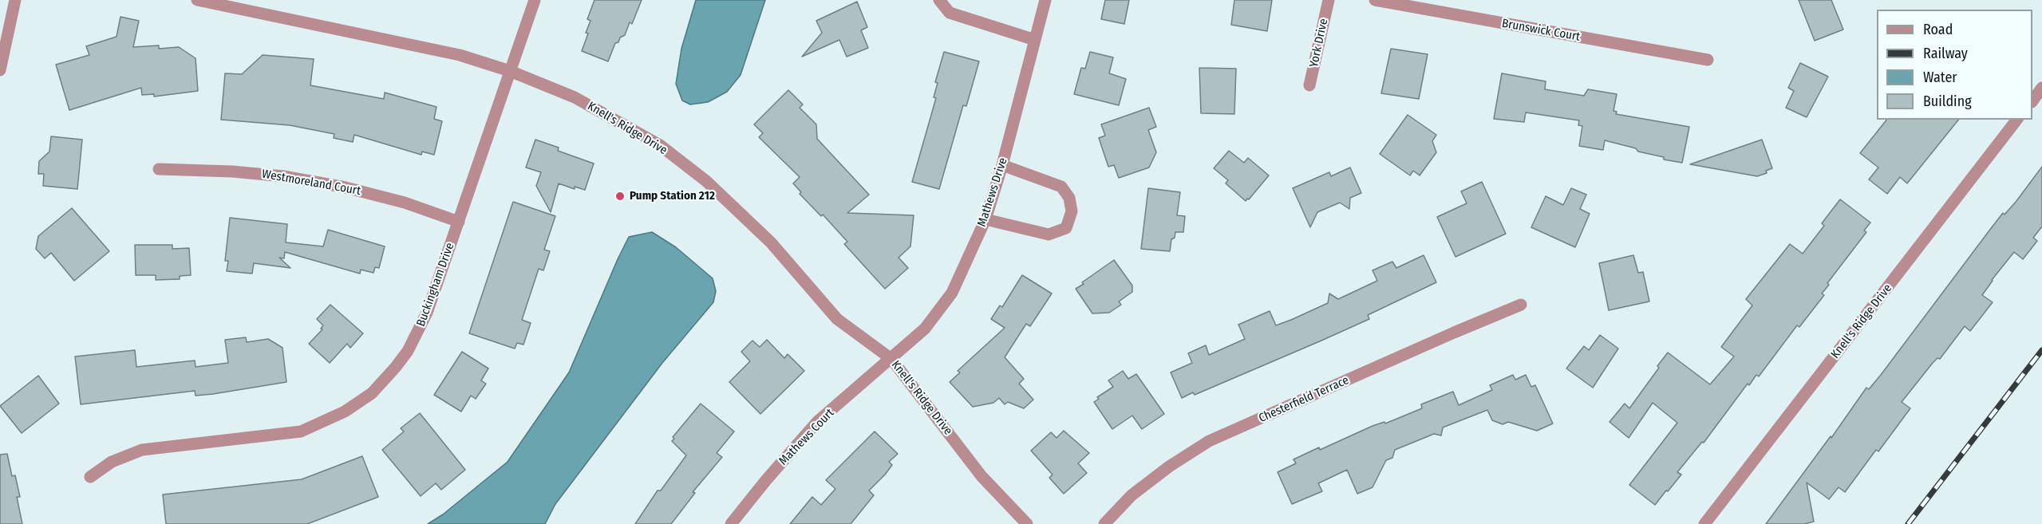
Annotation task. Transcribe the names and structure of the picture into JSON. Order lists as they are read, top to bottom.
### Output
{
  "streets": {
    "street": [
      "Brunswick Court",
      "York Drive",
      "Knell's Ridge Drive",
      "Westmoreland Court",
      "Mathews Drive",
      "Buckingham Drive",
      "Chesterfield Terrace",
      "Mathews Court"
    ]
  },
  "crossings": [
    ["Knell's Ridge Drive", "Mathews Drive"],
    ["Knell's Ridge Drive", "Buckingham Drive"],
    ["Knell's Ridge Drive", "Mathews Court"],
    ["Westmoreland Court", "Buckingham Drive"],
    ["Mathews Drive", "Mathews Court"]
  ],
  "places": ["Pump Station 212"],
  "legend": [
    "Road",
    "Railway",
    "Water",
    "Building"
  ]
}
